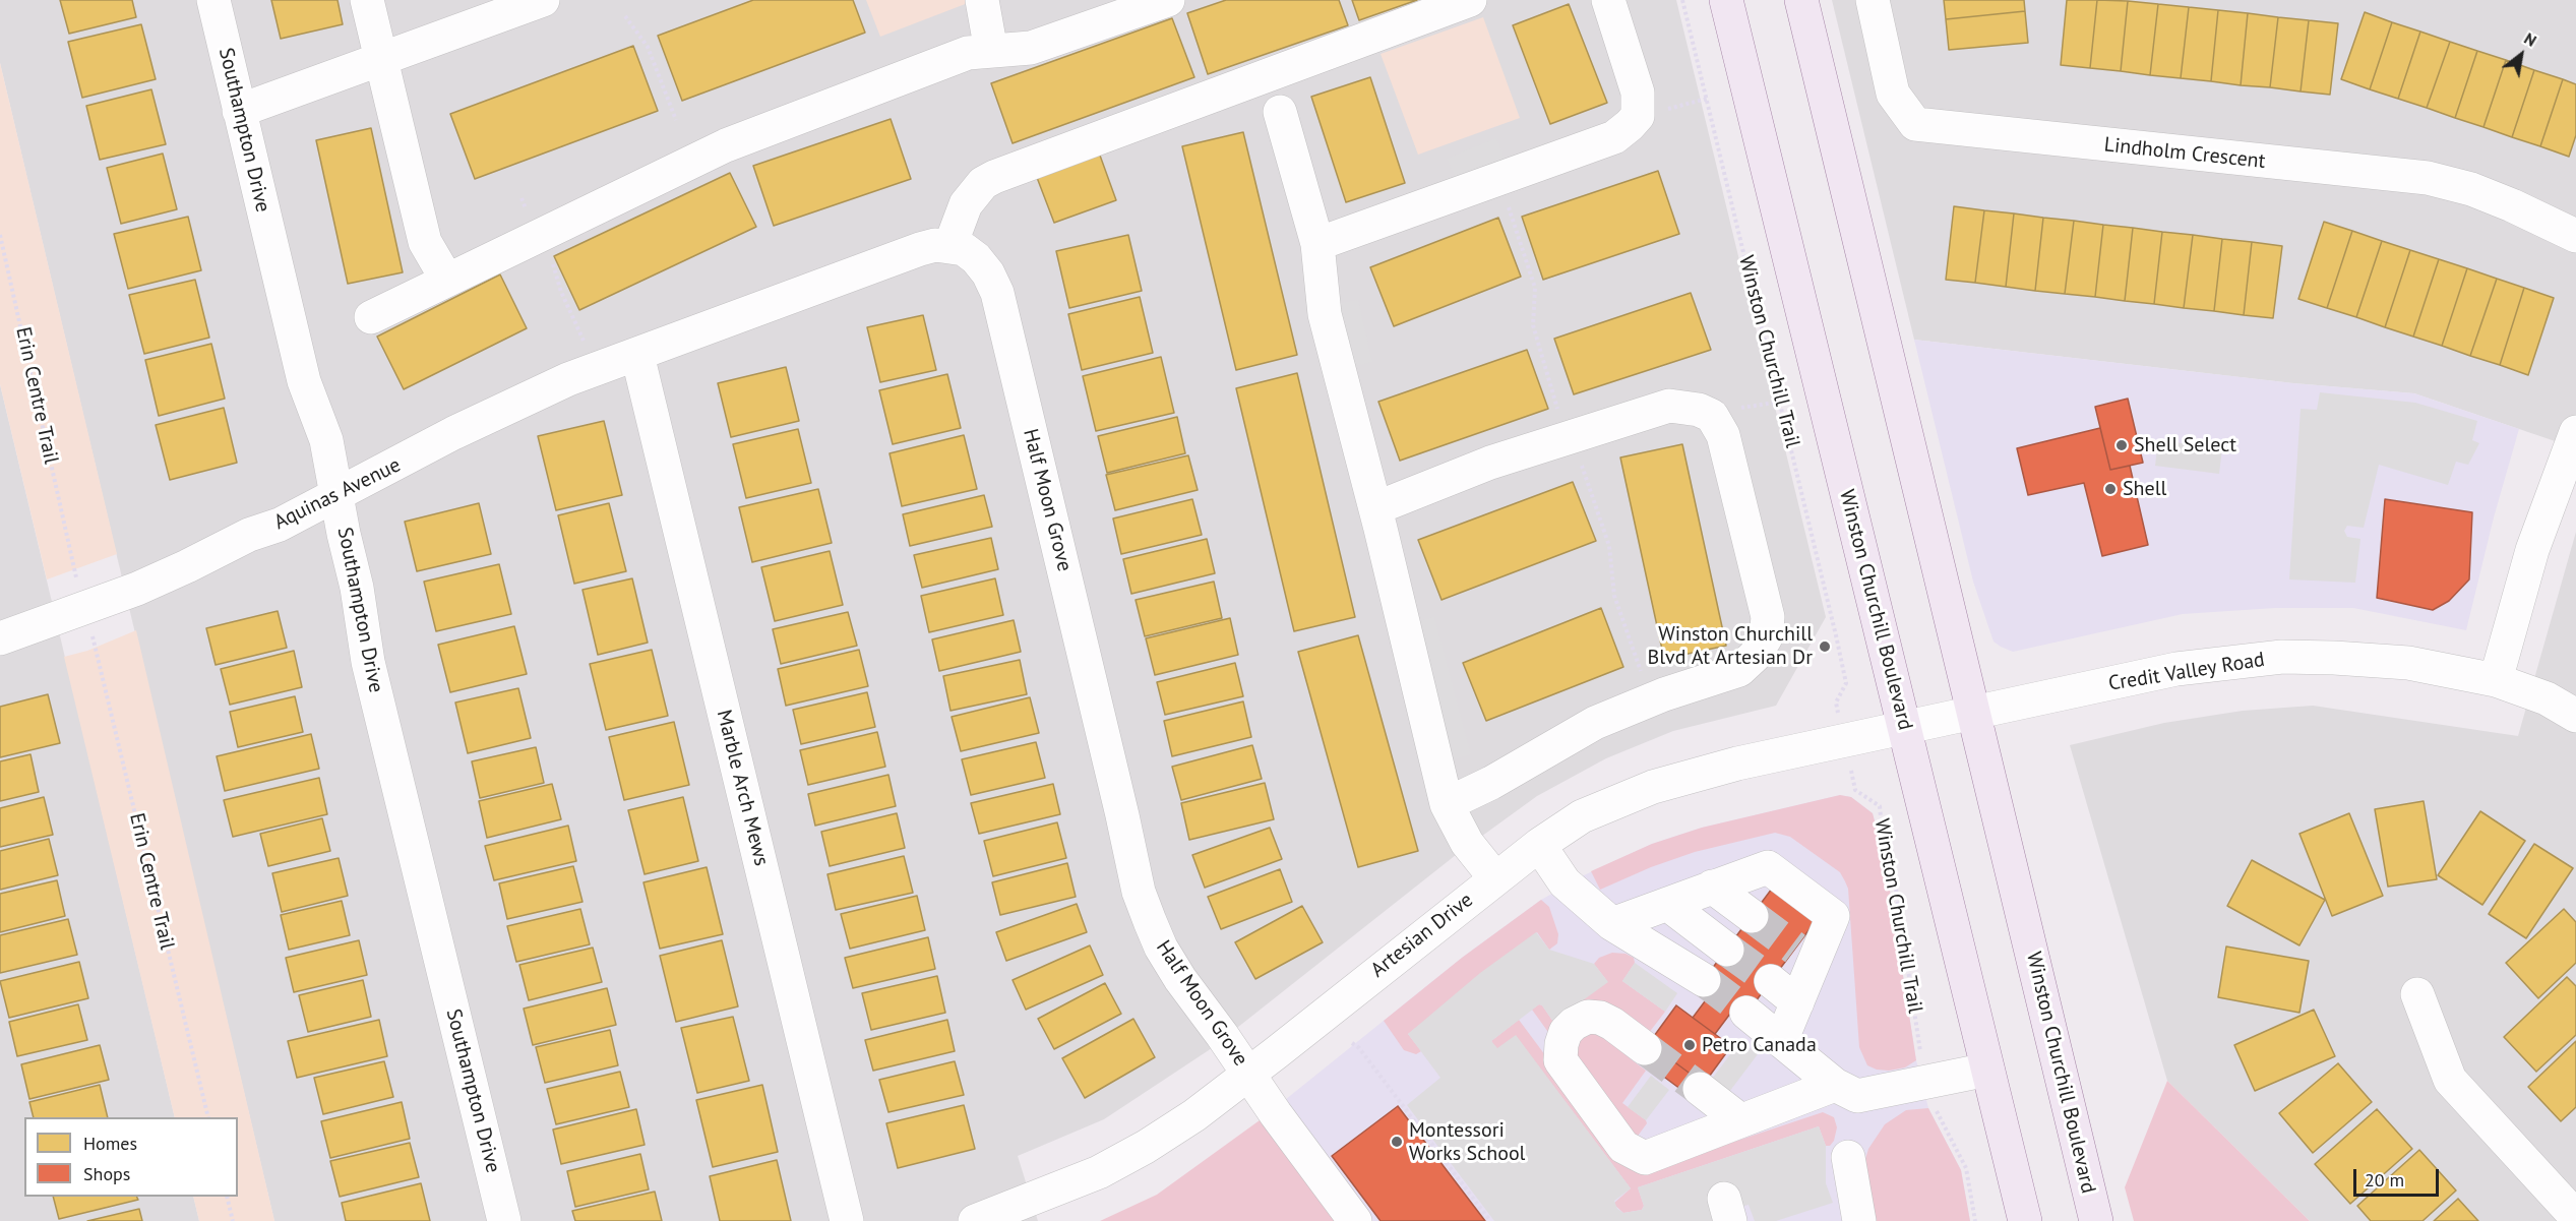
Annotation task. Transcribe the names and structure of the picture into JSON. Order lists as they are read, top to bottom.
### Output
{
  "streets": {
    "main road": ["Winston Churchill Boulevard"],
    "street": [
      "Southampton Drive",
      "Lindholm Crescent",
      "Aquinas Avenue",
      "Half Moon Grove",
      "Credit Valley Road",
      "Marble Arch Mews",
      "Artesian Drive"
    ],
    "path": ["Winston Churchill Trail", "Erin Centre Trail"]
  },
  "crossings": [
    ["Southampton Drive", "Aquinas Avenue"],
    ["Aquinas Avenue", "Marble Arch Mews"],
    ["Half Moon Grove", "Artesian Drive"],
    ["Winston Churchill Boulevard", "Credit Valley Road"],
    ["Winston Churchill Boulevard", "Artesian Drive"],
    ["Credit Valley Road", "Artesian Drive"]
  ],
  "places": [
    "Shell Select",
    "Shell",
    "Winston Churchill Blvd At Artesian Dr",
    "Petro Canada",
    "Montessori Works School"
  ],
  "legend": ["Homes", "Shops"],
  "scale_bar": "20 m",
  "north": "top right"
}
